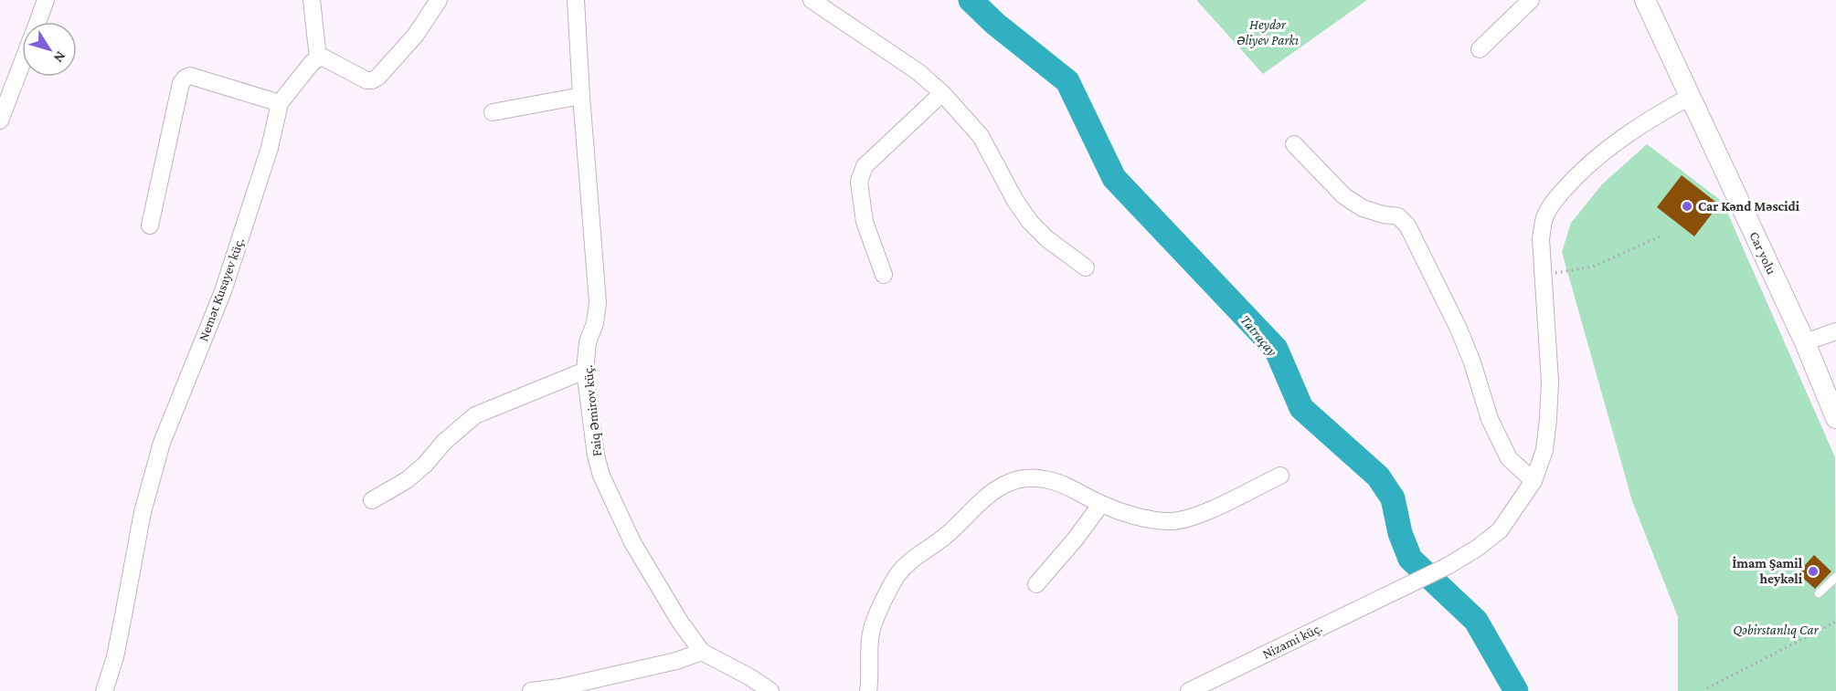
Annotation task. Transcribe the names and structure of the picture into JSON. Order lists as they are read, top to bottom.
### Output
{
  "streets": {
    "street": [
      "Car yolu",
      "Nemət Kusayev küç.",
      "Faiq Əmirov küç.",
      "Nizami küç."
    ]
  },
  "crossings": [
    ["Car yolu", "Nizami küç."]
  ],
  "water": ["Tatraçay"],
  "parks": ["Heydər Əliyev Parkı", "Qəbirstanlıq Car"],
  "places": ["Car Kənd Məscidi", "İmam Şamil heykəli"],
  "north": "bottom right"
}
